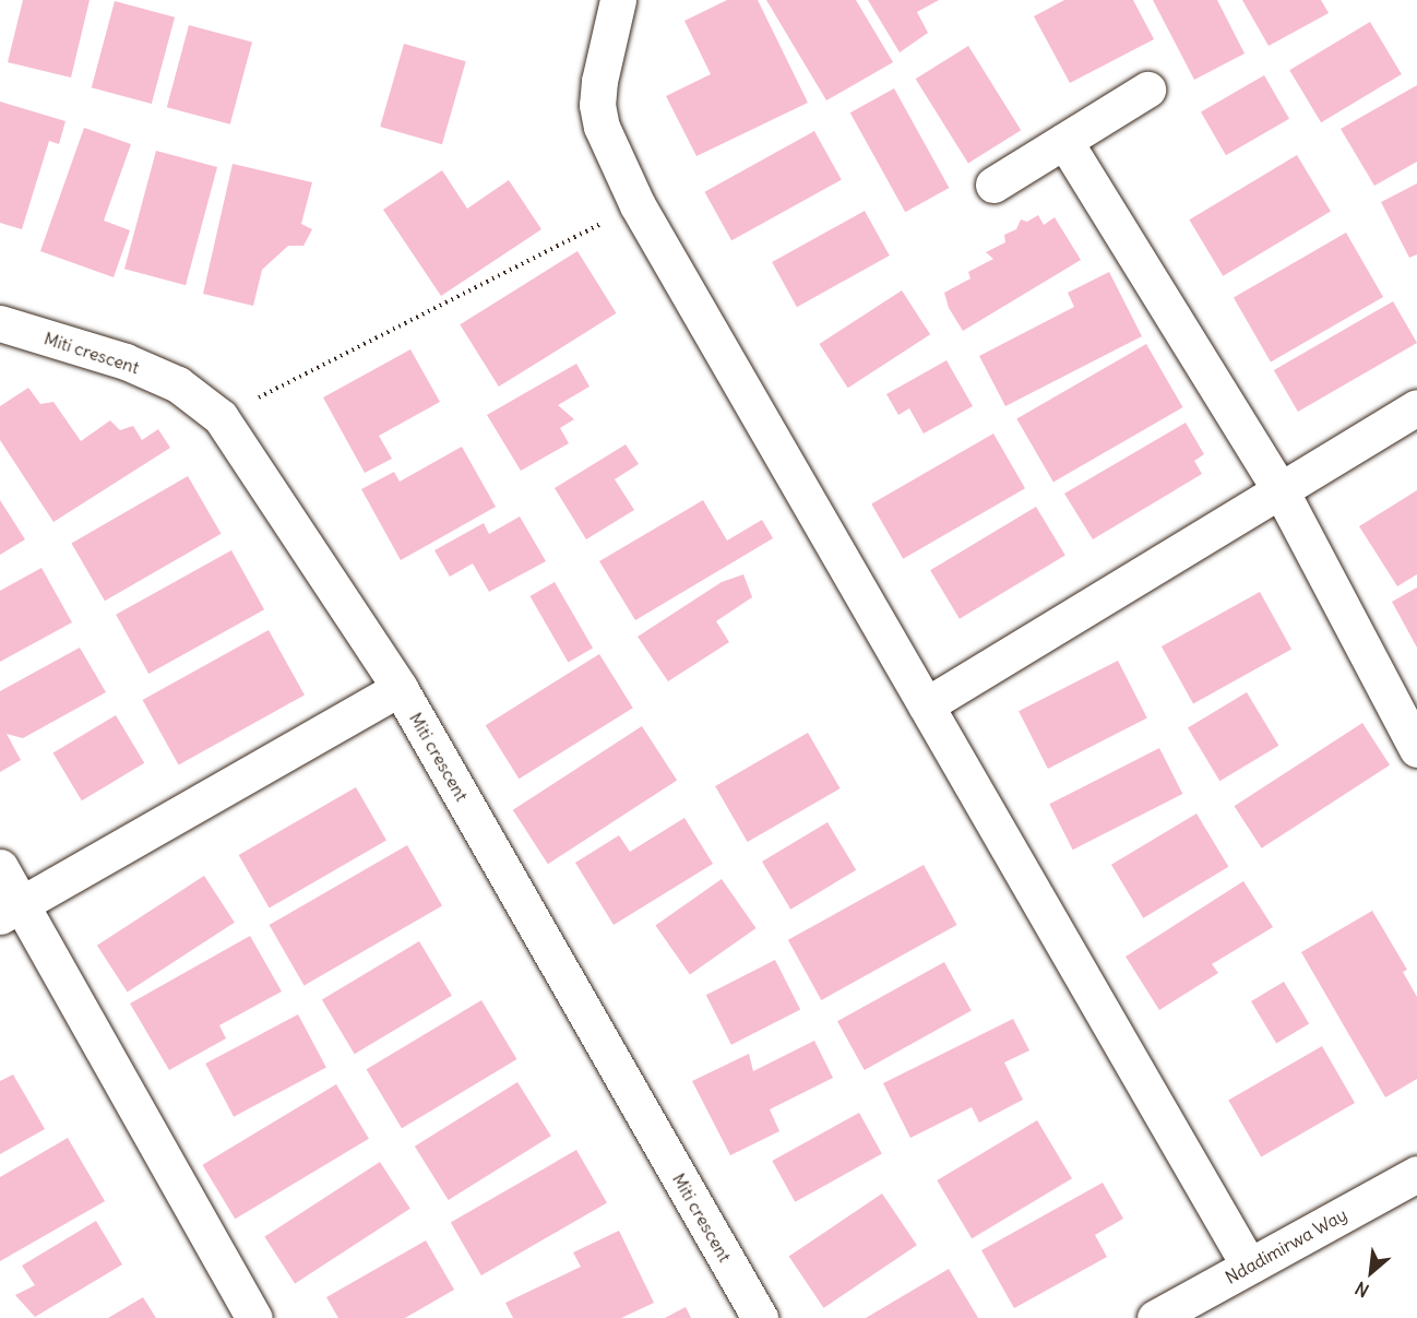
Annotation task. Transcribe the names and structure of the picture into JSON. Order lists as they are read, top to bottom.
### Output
{
  "streets": {
    "street": ["Miti crescent", "Ndadimirwa Way"]
  },
  "north": "bottom left"
}
